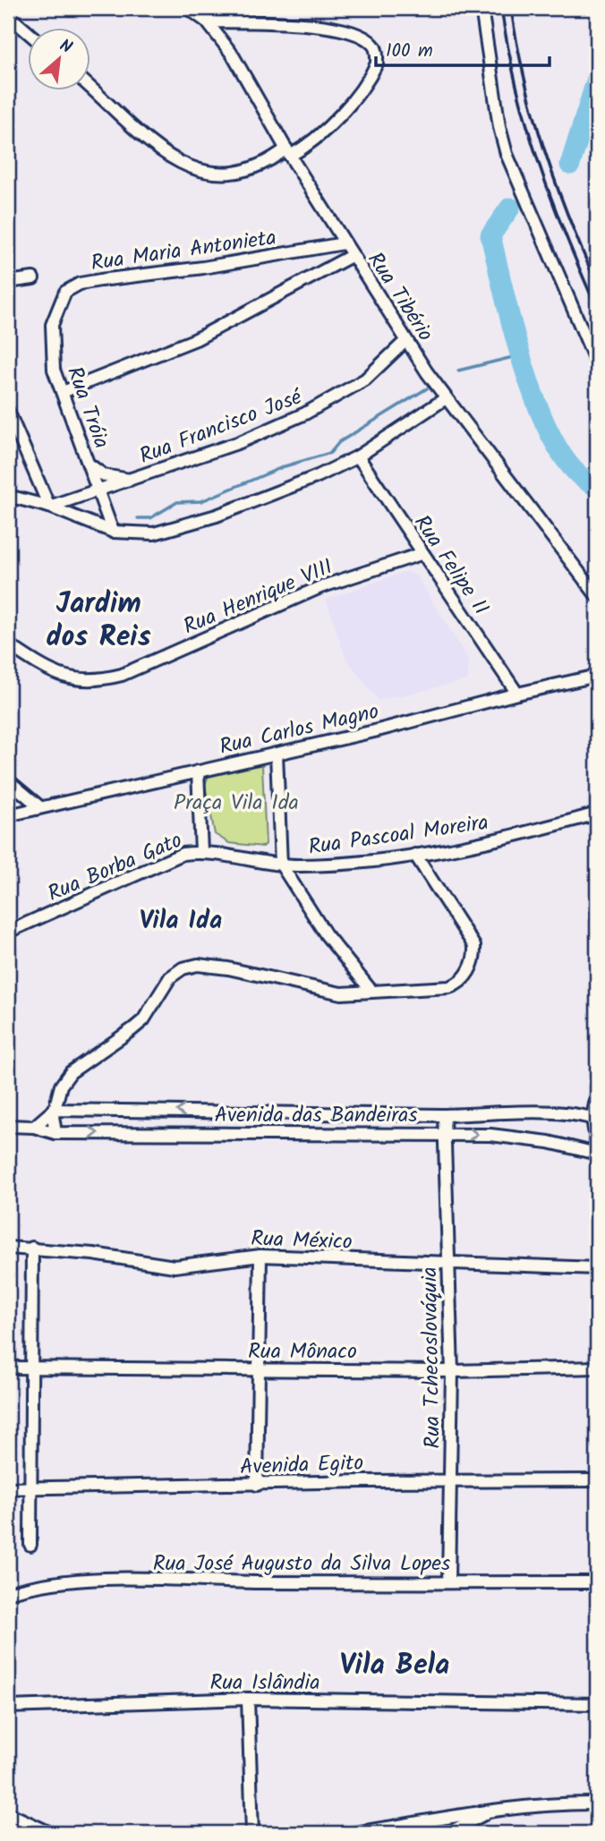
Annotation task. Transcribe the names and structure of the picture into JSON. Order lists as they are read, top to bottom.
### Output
{
  "streets": {
    "street": [
      "Rua Maria Antonieta",
      "Rua Tibério",
      "Rua Tróia",
      "Rua Francisco José",
      "Rua Felipe II",
      "Rua Henrique VIII",
      "Rua Carlos Magno",
      "Rua Pascoal Moreira",
      "Rua Borba Gato",
      "Avenida das Bandeiras",
      "Rua México",
      "Rua Mônaco",
      "Rua Tchecoslováquia",
      "Avenida Egito",
      "Rua José Augusto da Silva Lopes",
      "Rua Islândia"
    ]
  },
  "crossings": [
    ["Rua Maria Antonieta", "Rua Tibério"],
    ["Rua Maria Antonieta", "Rua Tróia"],
    ["Rua Tibério", "Rua Francisco José"],
    ["Rua Tróia", "Rua Francisco José"],
    ["Rua Felipe II", "Rua Henrique VIII"],
    ["Rua Felipe II", "Rua Carlos Magno"],
    ["Rua Pascoal Moreira", "Rua Borba Gato"],
    ["Avenida das Bandeiras", "Rua Tchecoslováquia"],
    ["Rua México", "Rua Tchecoslováquia"],
    ["Rua Mônaco", "Rua Tchecoslováquia"],
    ["Rua Tchecoslováquia", "Avenida Egito"],
    ["Rua Tchecoslováquia", "Rua José Augusto da Silva Lopes"]
  ],
  "districts": ["Jardim dos Reis", "Vila Ida", "Vila Bela"],
  "parks": ["Praça Vila Ida"],
  "scale_bar": "100 m",
  "north": "top right"
}
